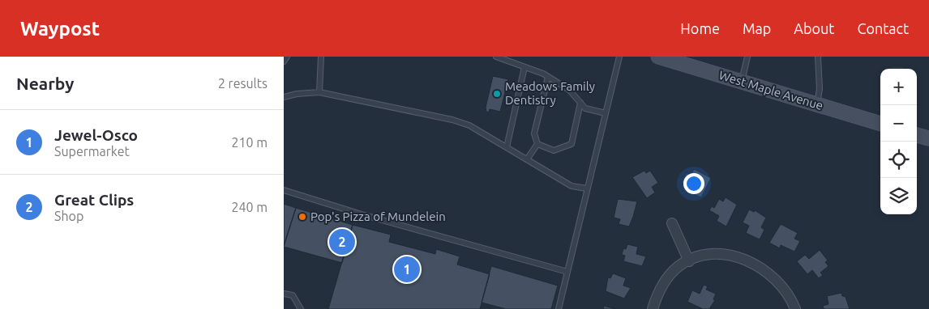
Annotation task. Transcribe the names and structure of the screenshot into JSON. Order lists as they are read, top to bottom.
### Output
{
  "streets": {
    "main road": ["West Maple Avenue"]
  },
  "places": ["Meadows Family Dentistry", "Pop's Pizza of Mundelein"],
  "page": {
    "header": "Waypost",
    "nav": [
      "Home",
      "Map",
      "About",
      "Contact"
    ],
    "heading": ["Nearby", "2 results"],
    "map_buttons": ["+", "−"],
    "list": [
      {
        "mark": "1",
        "name": "Jewel-Osco",
        "note": "Supermarket",
        "value": "210 m"
      },
      {
        "mark": "2",
        "name": "Great Clips",
        "note": "Shop",
        "value": "240 m"
      }
    ],
    "pins": ["2", "1"]
  }
}
